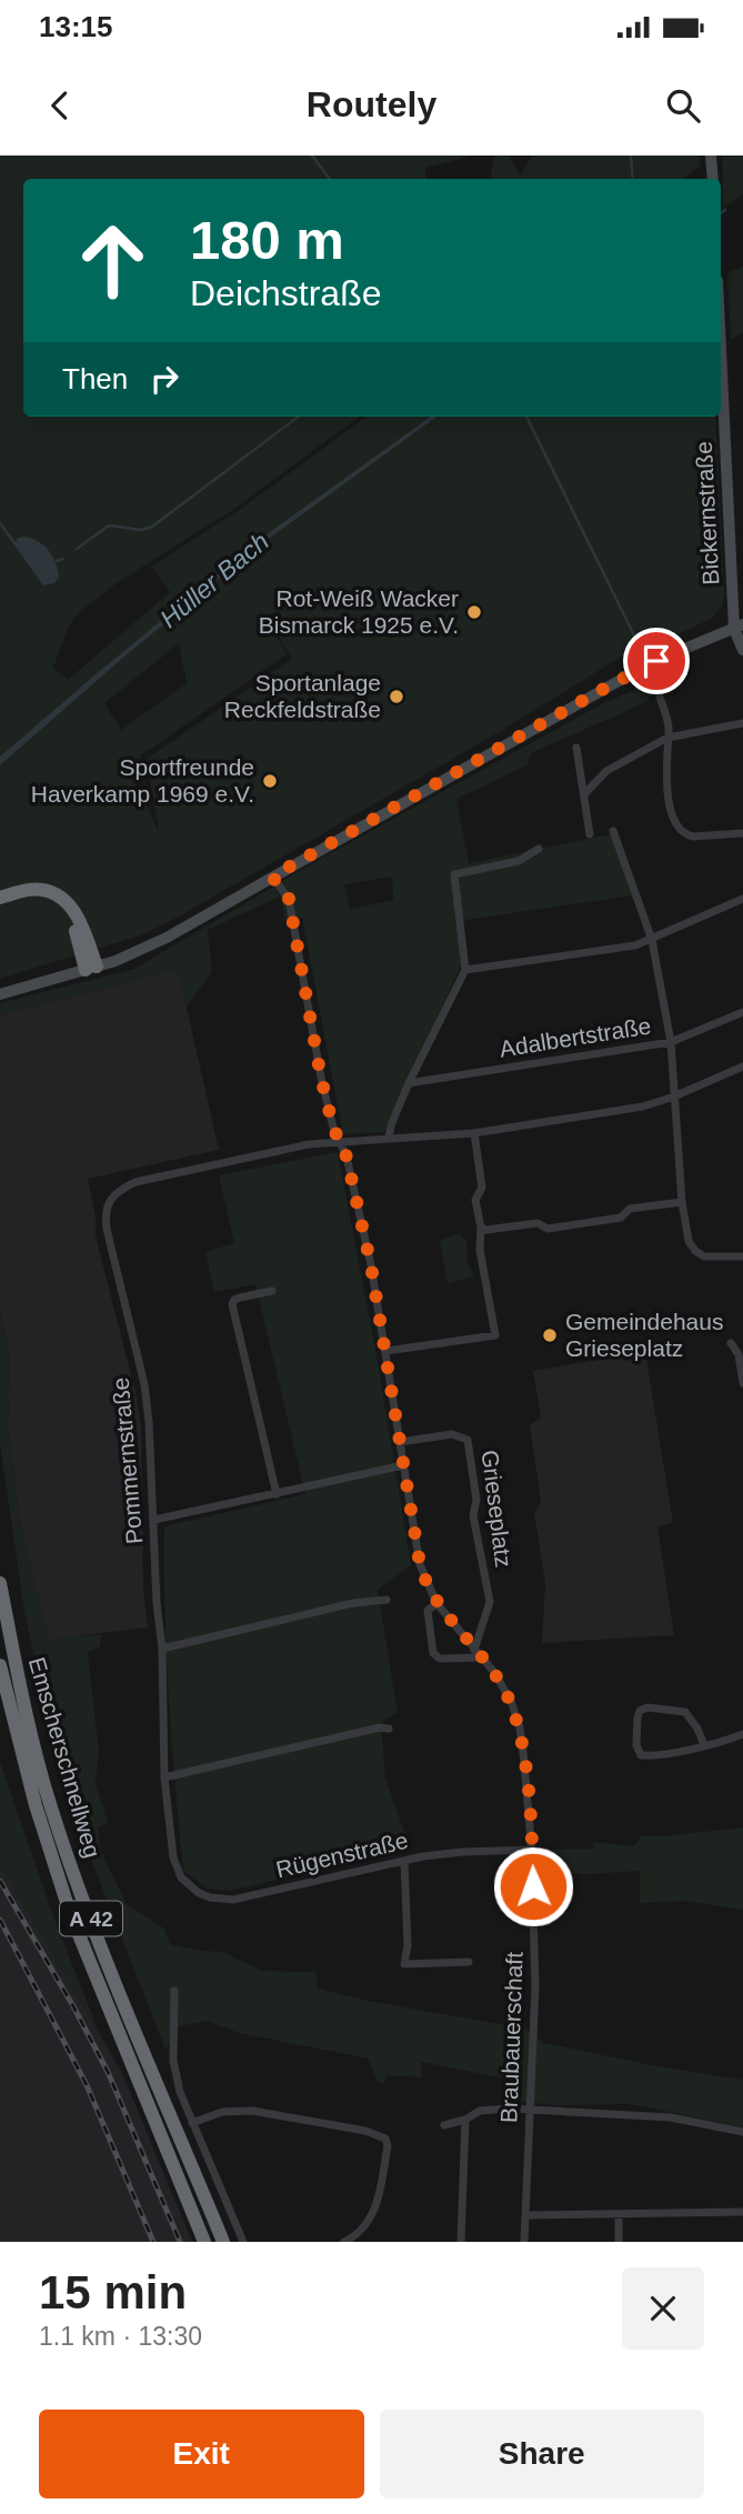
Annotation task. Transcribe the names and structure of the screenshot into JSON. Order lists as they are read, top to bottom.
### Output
{
  "streets": {
    "highway": ["Emscherschnellweg", "A 42"],
    "street": [
      "Bickernstraße",
      "Adalbertstraße",
      "Pommernstraße",
      "Grieseplatz",
      "Rügenstraße",
      "Braubauerschaft"
    ]
  },
  "crossings": [
    ["Pommernstraße", "Rügenstraße"],
    ["Pommernstraße", "Braubauerschaft"],
    ["Grieseplatz", "Braubauerschaft"],
    ["Rügenstraße", "Braubauerschaft"]
  ],
  "water": ["Hüller Bach"],
  "places": [
    "Rot-Weiß Wacker Bismarck 1925 e.V.",
    "Sportanlage Reckfeldstraße",
    "Sportfreunde Haverkamp 1969 e.V.",
    "Gemeindehaus Grieseplatz"
  ],
  "page": {
    "status": "13:15",
    "header": "Routely",
    "turn": ["180 m", "Deichstraße"],
    "then": "Then",
    "heading": ["15 min", "1.1 km · 13:30"],
    "buttons": ["Exit", "Share"]
  }
}
